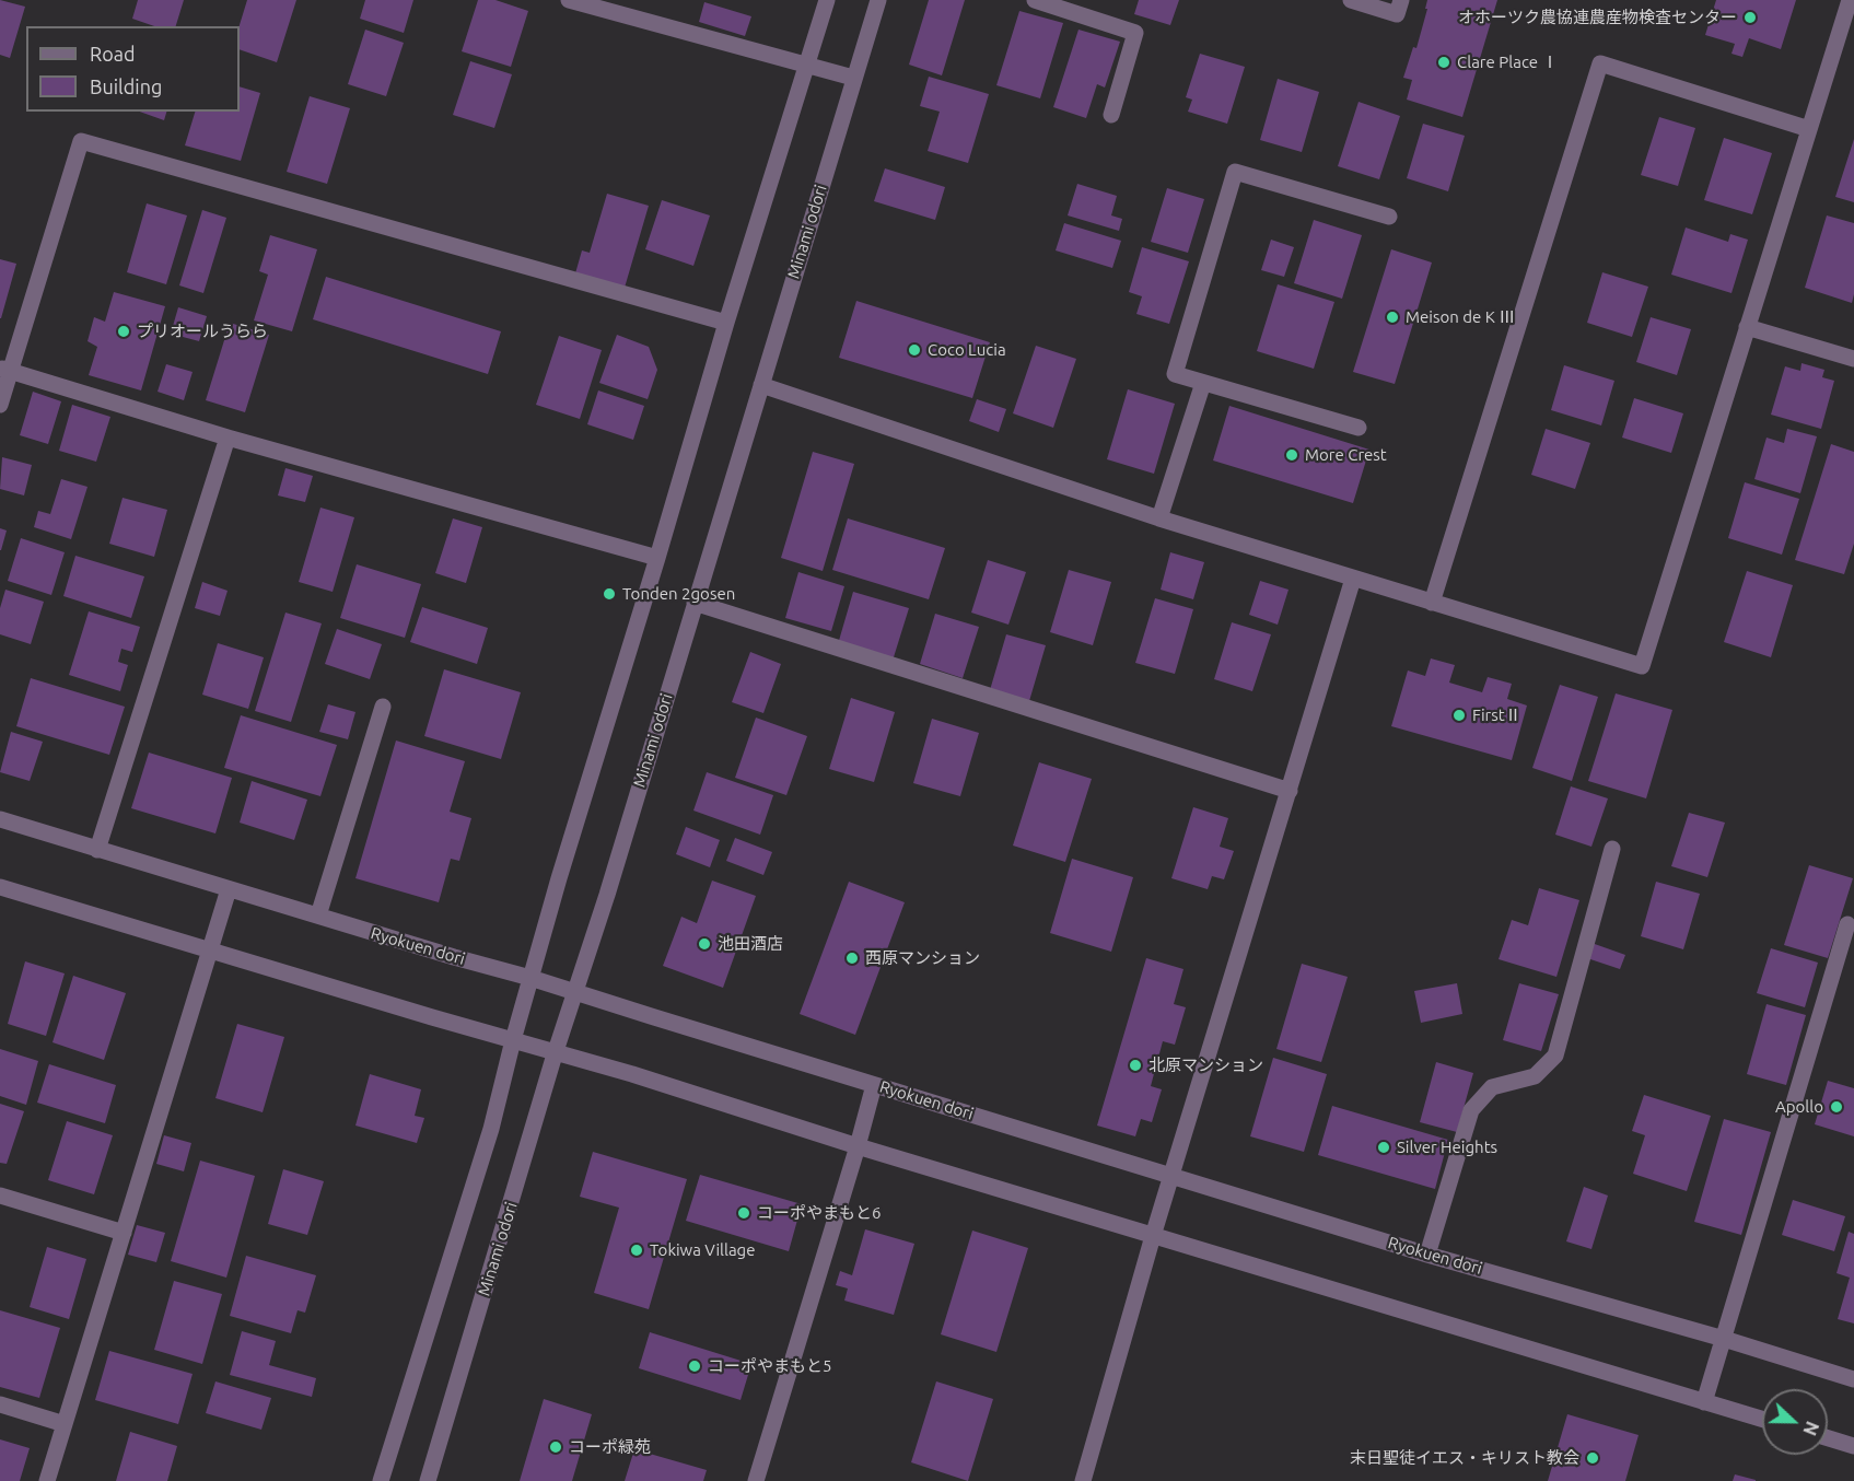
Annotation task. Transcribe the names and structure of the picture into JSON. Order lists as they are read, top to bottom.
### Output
{
  "streets": {
    "street": ["Minami odori", "Ryokuen dori"]
  },
  "crossings": [
    ["Minami odori", "Ryokuen dori"]
  ],
  "places": [
    "オホーツク農協連農産物検査センター",
    "Clare Place Ⅰ",
    "Meison de K Ⅲ",
    "プリオールうらら",
    "Coco Lucia",
    "More Crest",
    "Tonden 2gosen",
    "FirstⅡ",
    "池田酒店",
    "西原マンション",
    "北原マンション",
    "Apollo",
    "Silver Heights",
    "コーポやまもと6",
    "Tokiwa Village",
    "コーポやまもと5",
    "コーポ緑苑",
    "末日聖徒イエス・キリスト教会"
  ],
  "legend": ["Road", "Building"],
  "north": "right"
}
